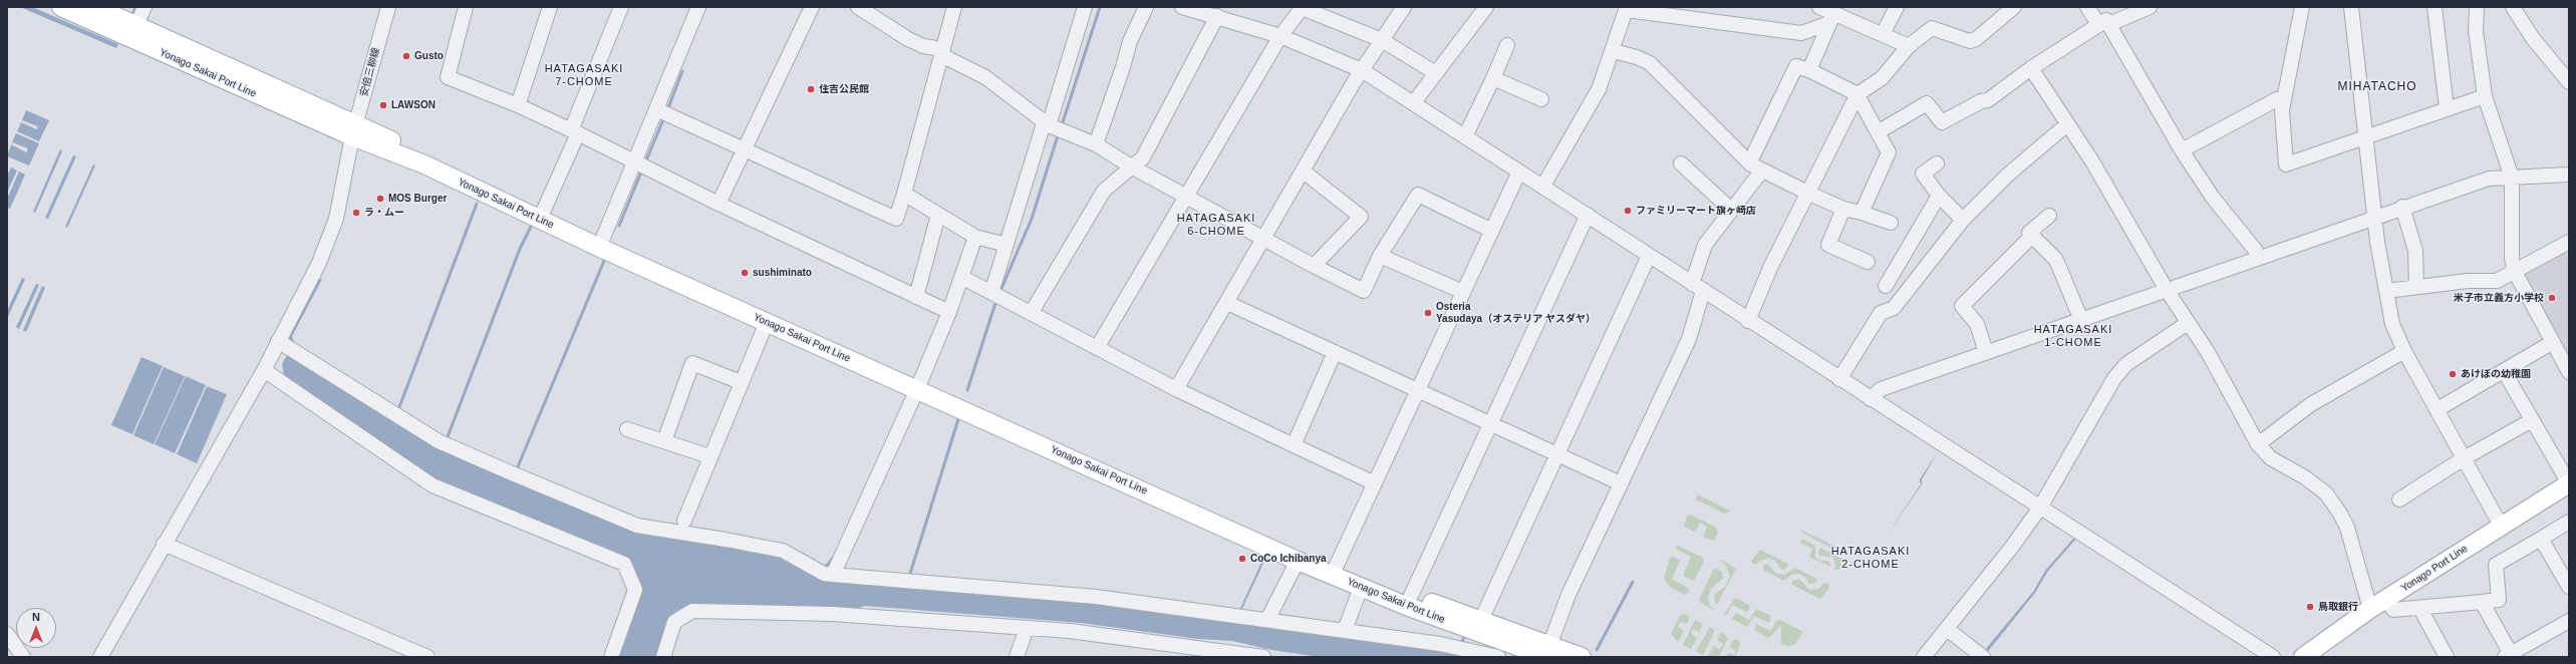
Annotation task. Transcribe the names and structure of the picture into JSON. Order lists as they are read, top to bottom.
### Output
{
  "streets": {
    "main road": ["Yonago Sakai Port Line", "Yonago Port Line"],
    "street": ["安倍三柳線"]
  },
  "crossings": [
    ["安倍三柳線", "Yonago Sakai Port Line"]
  ],
  "districts": [
    "HATAGASAKI 7-CHOME",
    "MIHATACHO",
    "HATAGASAKI 6-CHOME",
    "HATAGASAKI 1-CHOME",
    "HATAGASAKI 2-CHOME"
  ],
  "places": [
    "Gusto",
    "住吉公民館",
    "LAWSON",
    "MOS Burger",
    "ファミリーマート旗ヶ崎店",
    "ラ・ムー",
    "sushiminato",
    "米子市立義方小学校",
    "Osteria Yasudaya（オステリア ヤスダヤ）",
    "あけぼの幼稚園",
    "CoCo Ichibanya",
    "鳥取銀行"
  ],
  "north": "top"
}
